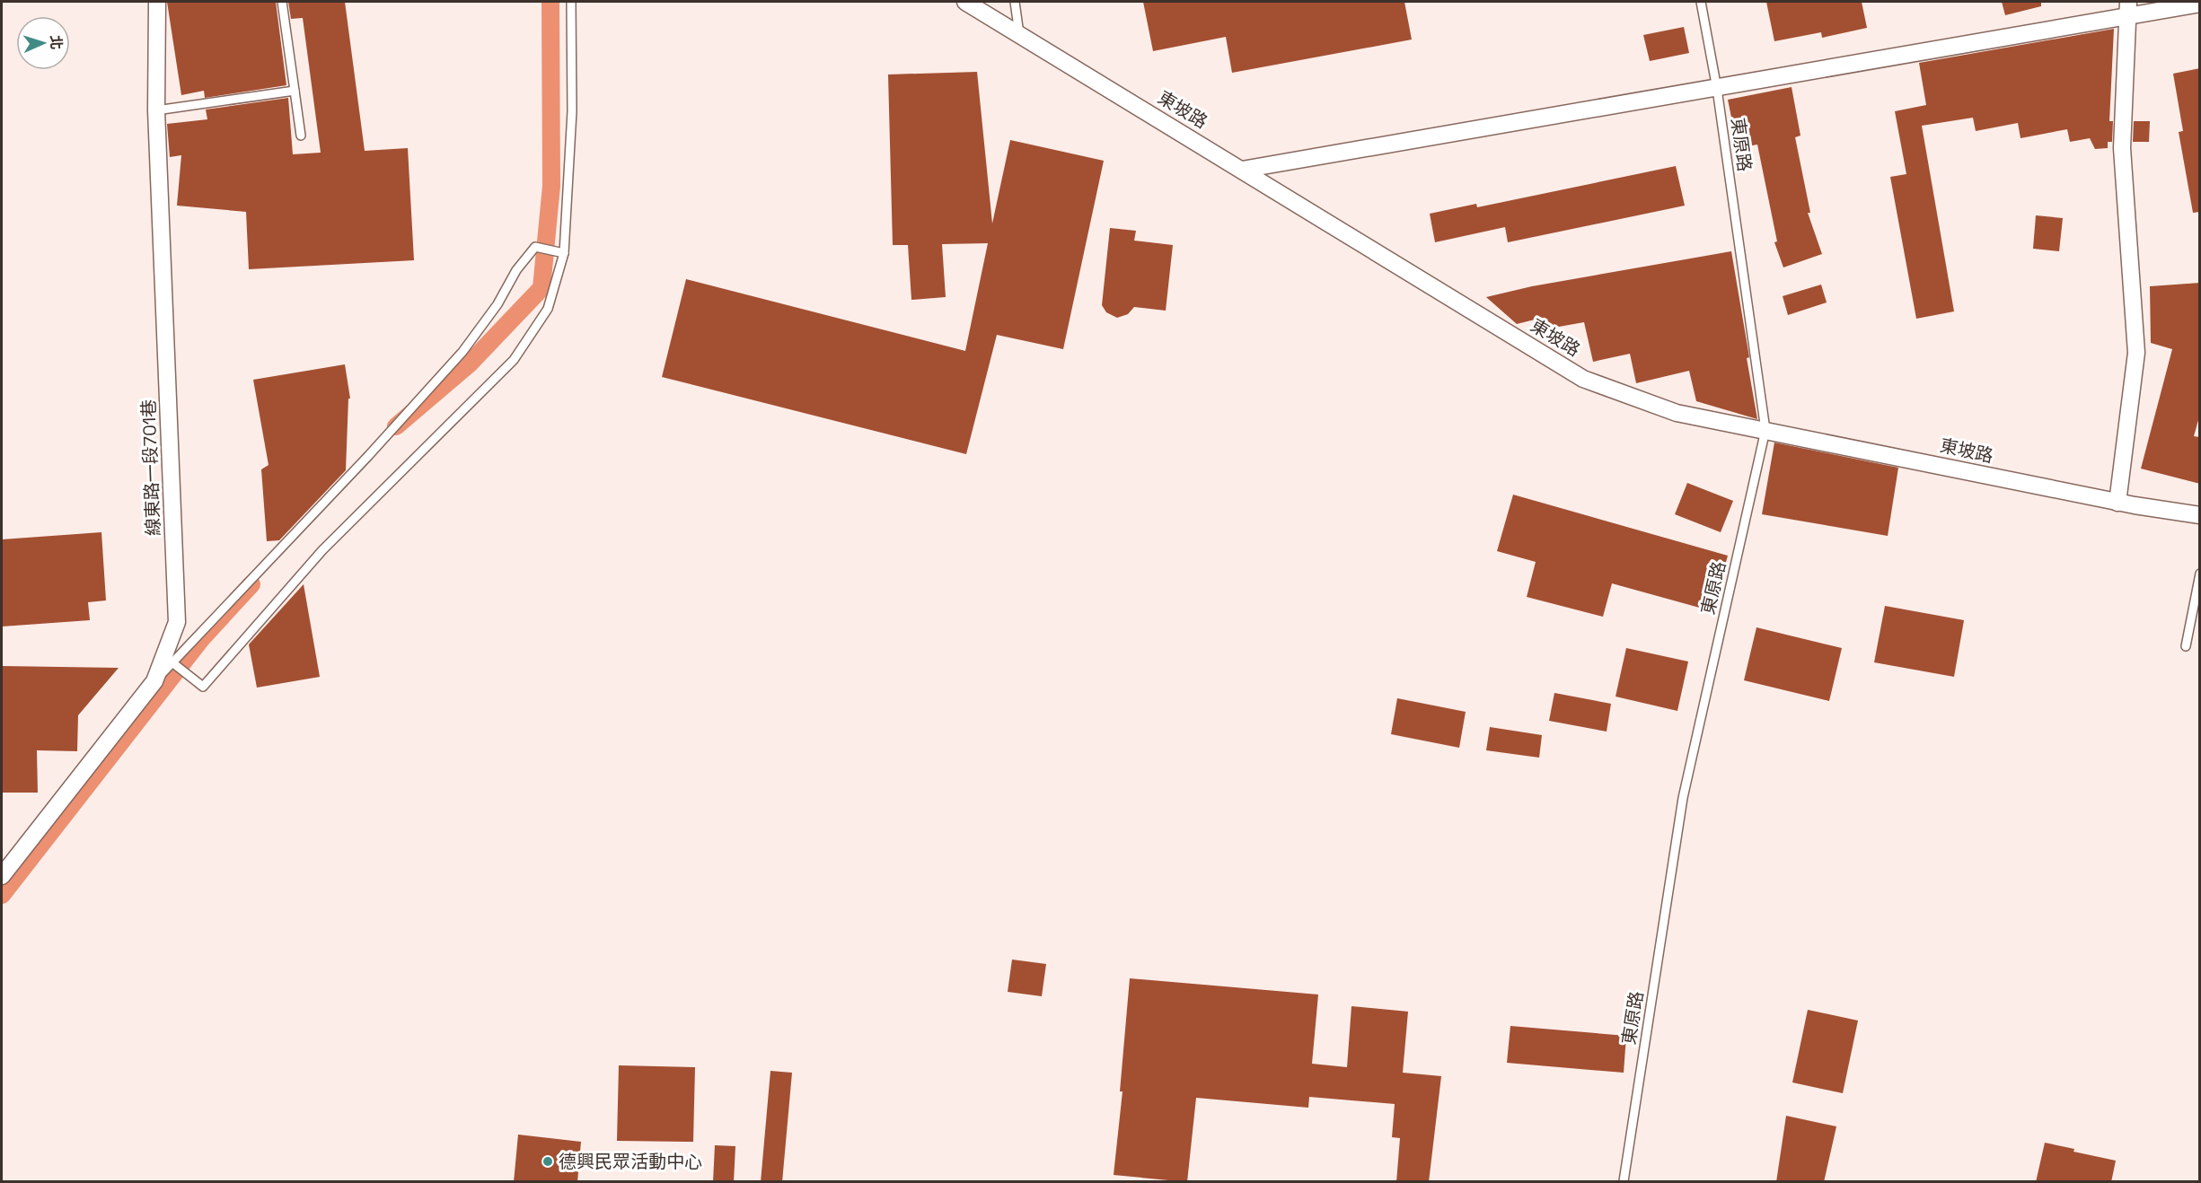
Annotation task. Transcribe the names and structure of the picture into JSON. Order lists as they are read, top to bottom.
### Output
{
  "streets": {
    "street": ["東坡路", "線東路一段701巷"],
    "lane": ["東原路"]
  },
  "crossings": [
    ["東坡路", "東原路"]
  ],
  "places": ["德興民眾活動中心"],
  "north": "right"
}
